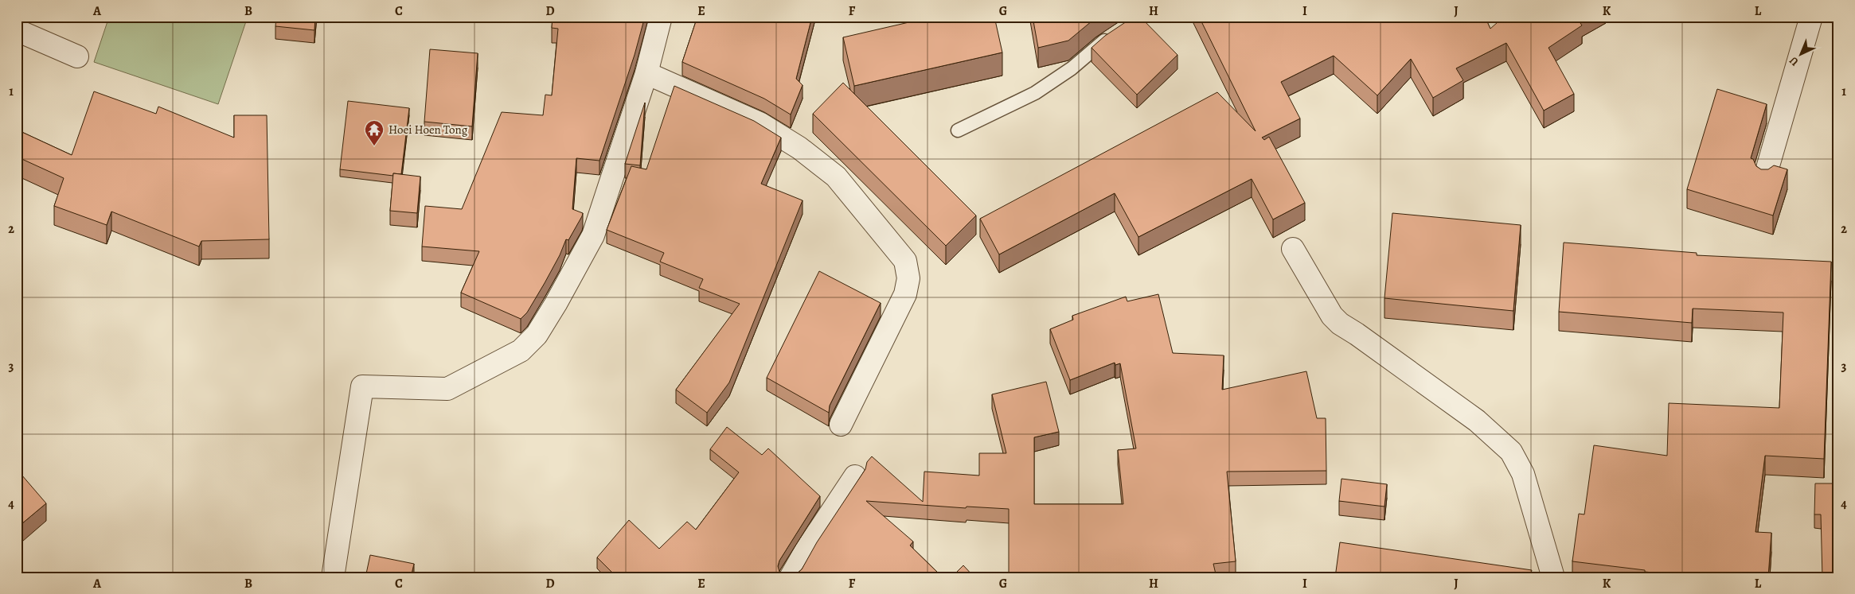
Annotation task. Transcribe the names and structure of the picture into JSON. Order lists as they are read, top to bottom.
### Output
{
  "places": {
    "temple": ["Hoei Hoen Tong"]
  },
  "north": "bottom left",
  "grid": {
    "columns": [
      "A",
      "B",
      "C",
      "D",
      "E",
      "F",
      "G",
      "H",
      "I",
      "J",
      "K",
      "L"
    ],
    "rows": [
      "1",
      "2",
      "3",
      "4"
    ]
  }
}
